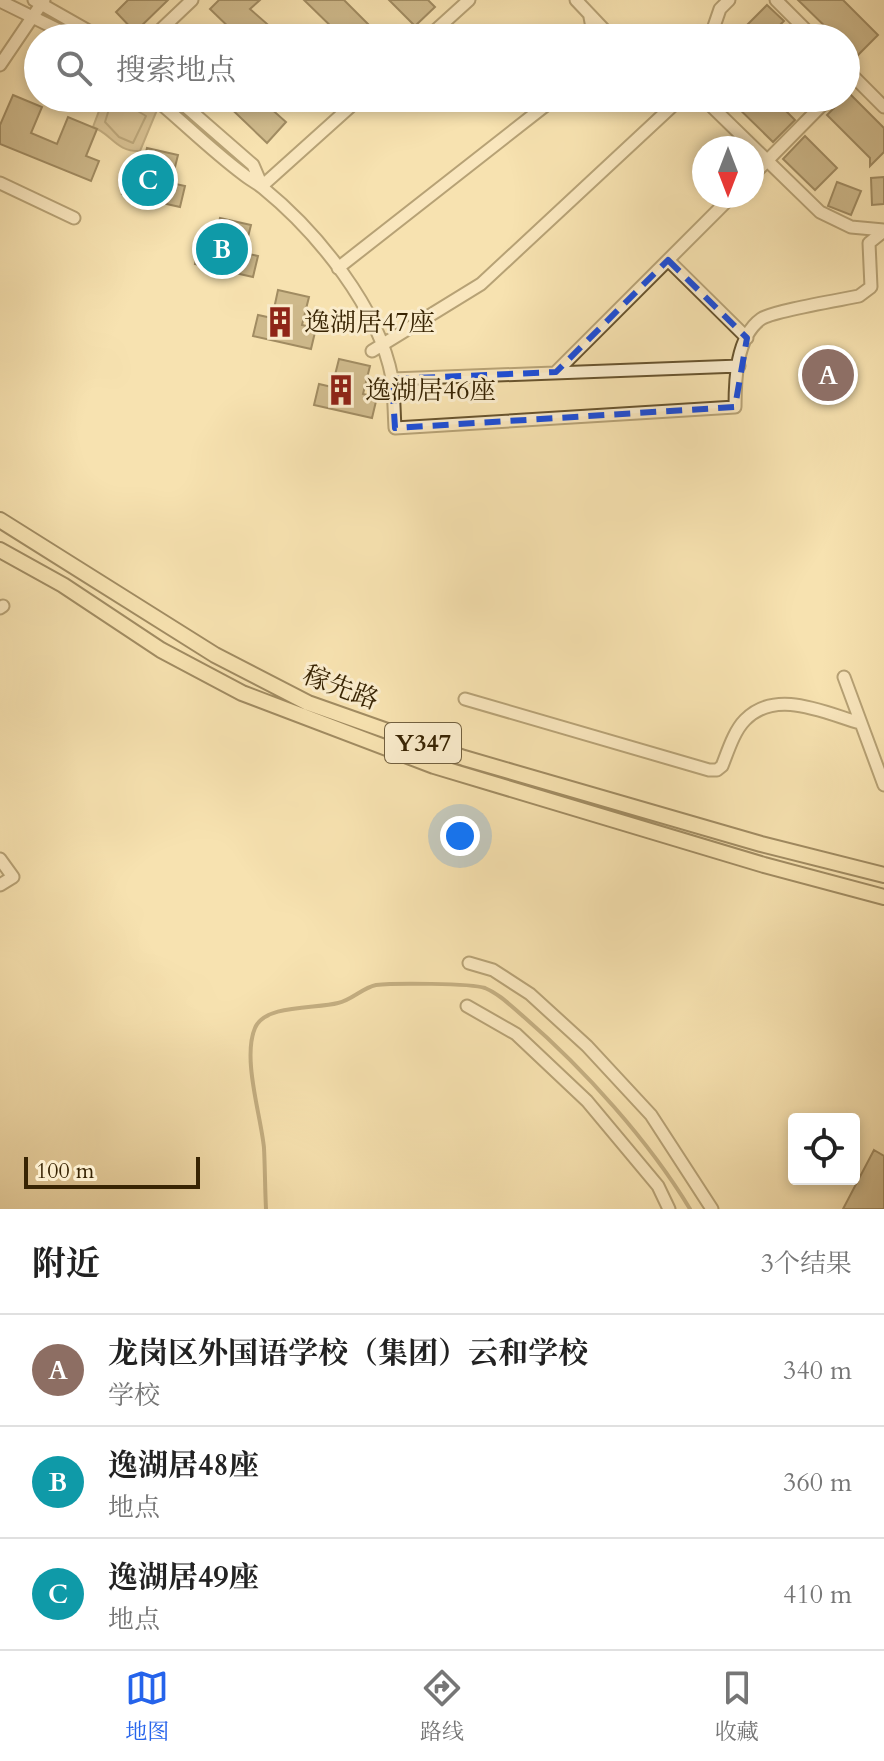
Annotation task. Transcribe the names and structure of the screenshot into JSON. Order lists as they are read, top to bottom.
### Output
{
  "streets": {
    "main road": ["稼先路", "Y347"]
  },
  "places": {
    "building": ["逸湖居47座", "逸湖居46座"]
  },
  "scale_bar": "100 m",
  "north": "bottom",
  "page": {
    "search": "搜索地点",
    "pins": ["C", "B", "A"],
    "scale": "100 m",
    "heading": ["附近", "3个结果"],
    "list": [
      {
        "mark": "A",
        "name": "龙岗区外国语学校（集团）云和学校",
        "note": "学校",
        "value": "340 m"
      },
      {
        "mark": "B",
        "name": "逸湖居48座",
        "note": "地点",
        "value": "360 m"
      },
      {
        "mark": "C",
        "name": "逸湖居49座",
        "note": "地点",
        "value": "410 m"
      }
    ],
    "nav": ["地图", "路线", "收藏"]
  }
}
